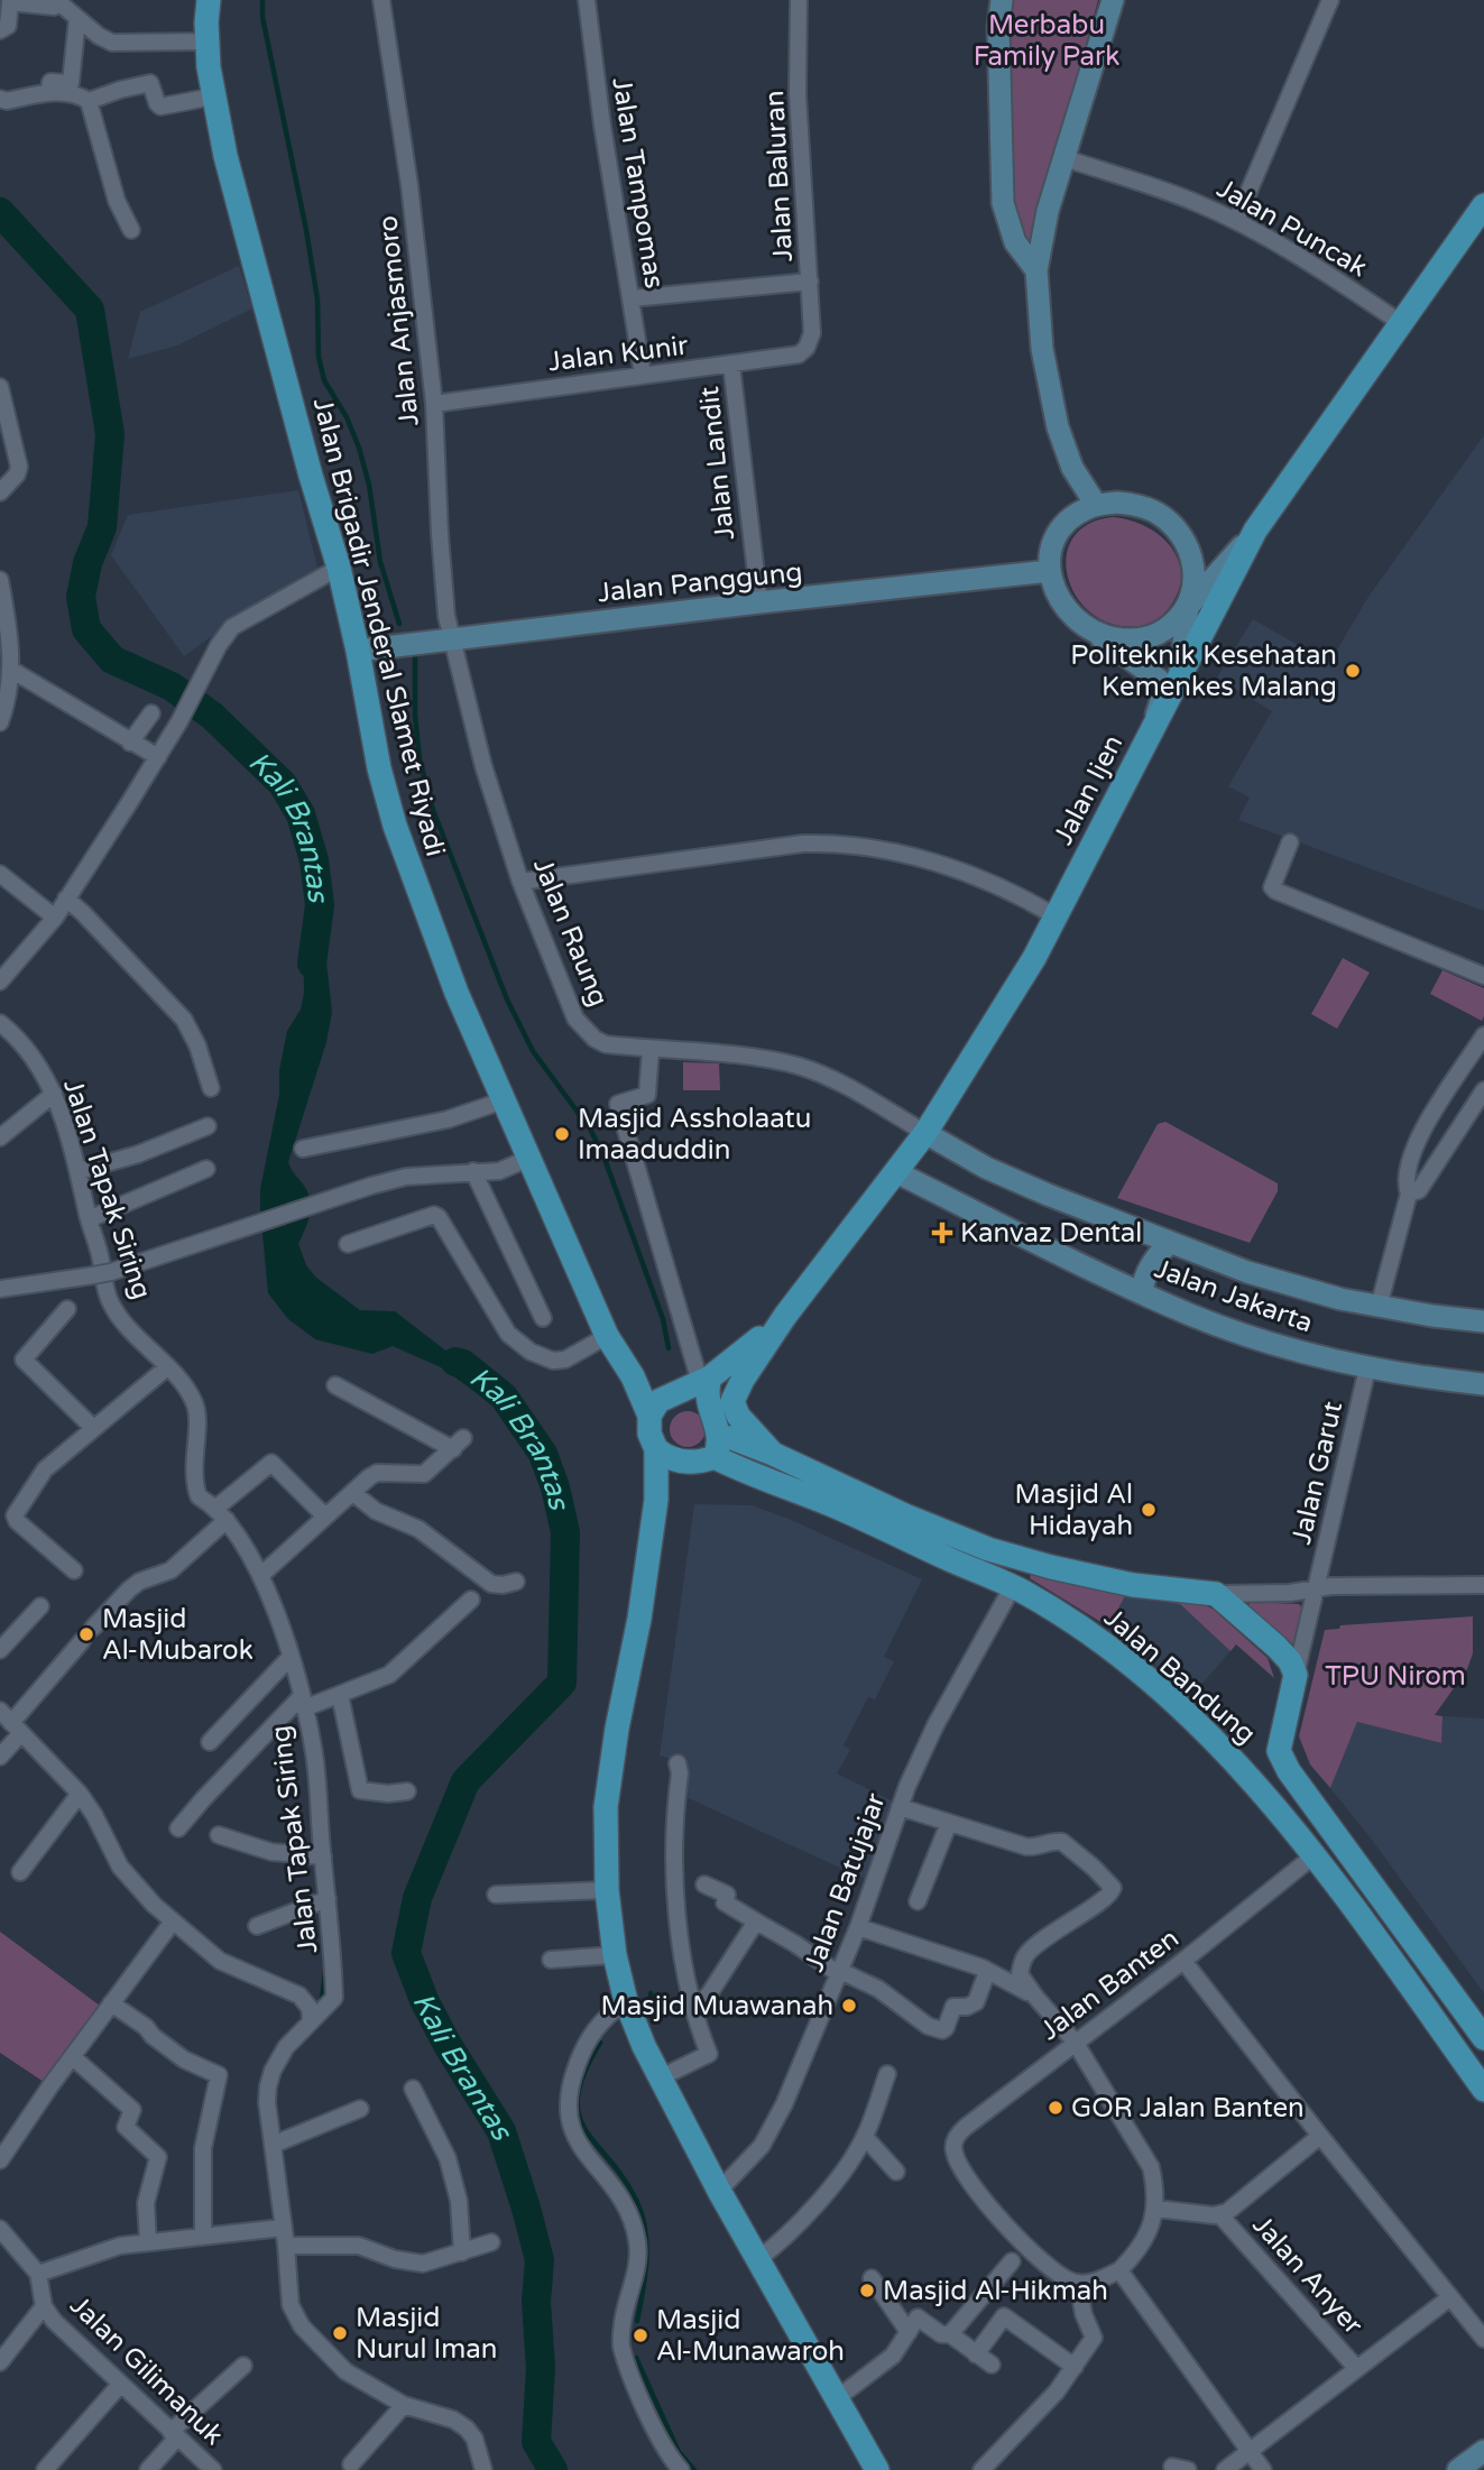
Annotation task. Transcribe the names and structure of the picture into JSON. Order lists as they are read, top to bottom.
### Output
{
  "streets": {
    "main road": [
      "Jalan Panggung",
      "Jalan Brigadir Jenderal Slamet Riyadi",
      "Jalan Ijen",
      "Jalan Jakarta",
      "Jalan Bandung"
    ],
    "street": [
      "Jalan Baluran",
      "Jalan Tampomas",
      "Jalan Puncak",
      "Jalan Anjasmoro",
      "Jalan Kunir",
      "Jalan Landit",
      "Jalan Raung",
      "Jalan Tapak Siring",
      "Jalan Garut",
      "Jalan Batujajar",
      "Jalan Banten",
      "Jalan Anyer",
      "Jalan Gilimanuk"
    ]
  },
  "crossings": [
    ["Jalan Baluran", "Jalan Kunir"],
    ["Jalan Tampomas", "Jalan Kunir"],
    ["Jalan Puncak", "Jalan Ijen"],
    ["Jalan Anjasmoro", "Jalan Kunir"],
    ["Jalan Anjasmoro", "Jalan Panggung"],
    ["Jalan Anjasmoro", "Jalan Raung"],
    ["Jalan Kunir", "Jalan Landit"],
    ["Jalan Landit", "Jalan Panggung"],
    ["Jalan Panggung", "Jalan Brigadir Jenderal Slamet Riyadi"],
    ["Jalan Panggung", "Jalan Raung"],
    ["Jalan Brigadir Jenderal Slamet Riyadi", "Jalan Ijen"],
    ["Jalan Brigadir Jenderal Slamet Riyadi", "Jalan Batujajar"],
    ["Jalan Ijen", "Jalan Raung"],
    ["Jalan Ijen", "Jalan Jakarta"],
    ["Jalan Ijen", "Jalan Bandung"],
    ["Jalan Jakarta", "Jalan Garut"],
    ["Jalan Garut", "Jalan Bandung"],
    ["Jalan Bandung", "Jalan Batujajar"],
    ["Jalan Bandung", "Jalan Banten"]
  ],
  "water": ["Kali Brantas"],
  "parks": ["Merbabu Family Park", "TPU Nirom"],
  "places": {
    "other": [
      "Politeknik Kesehatan Kemenkes Malang",
      "Masjid Assholaatu Imaaduddin",
      "Masjid Al Hidayah",
      "Masjid Al-Mubarok",
      "Masjid Muawanah",
      "GOR Jalan Banten",
      "Masjid Al-Hikmah",
      "Masjid Nurul Iman",
      "Masjid Al-Munawaroh"
    ],
    "health": ["Kanvaz Dental"]
  }
}
